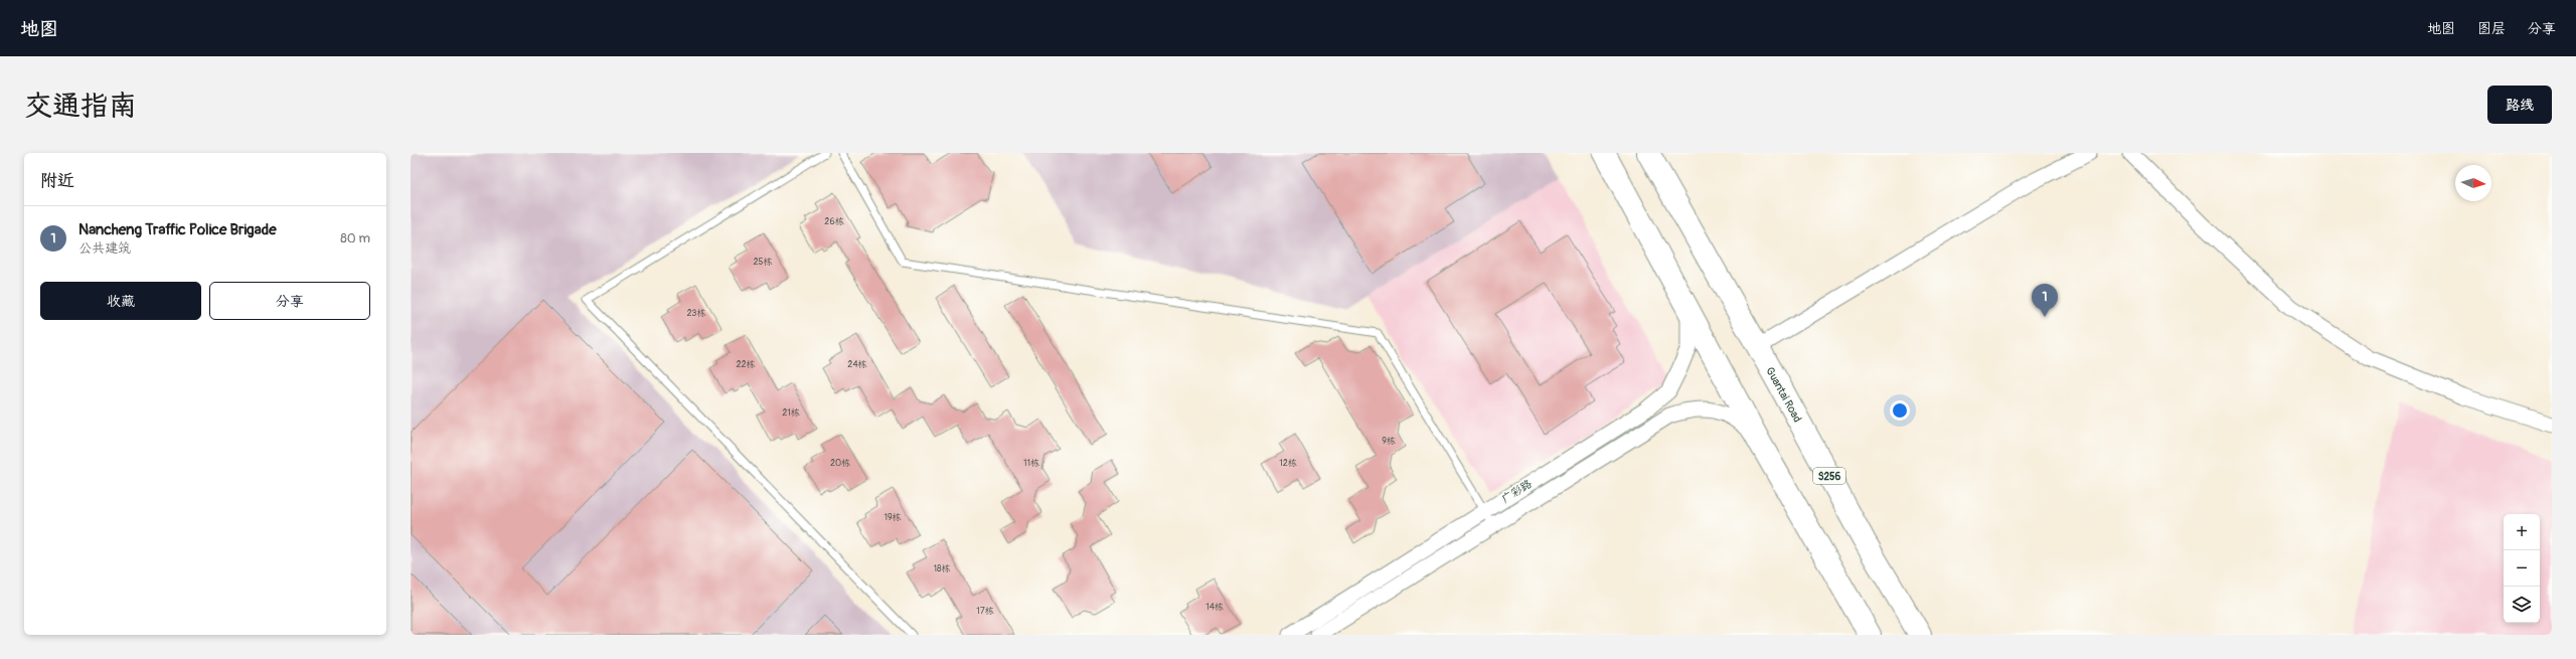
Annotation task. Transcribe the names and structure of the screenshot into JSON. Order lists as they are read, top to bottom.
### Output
{
  "streets": {
    "main road": ["Guantai Road", "S256"],
    "street": ["广彩路"]
  },
  "house_numbers": [
    "26栋",
    "25栋",
    "23栋",
    "22栋",
    "24栋",
    "21栋",
    "9栋",
    "20栋",
    "11栋",
    "12栋",
    "19栋",
    "18栋",
    "14栋",
    "17栋"
  ],
  "north": "right",
  "page": {
    "header": "地图",
    "nav": ["地图", "图层", "分享"],
    "title": "交通指南",
    "buttons": [
      "路线",
      ["收藏", "分享"]
    ],
    "heading": "附近",
    "list": [
      {
        "mark": "1",
        "name": "Nancheng Traffic Police Brigade",
        "note": "公共建筑",
        "value": "80 m"
      }
    ],
    "pins": "1",
    "map_buttons": ["+", "−"]
  }
}
